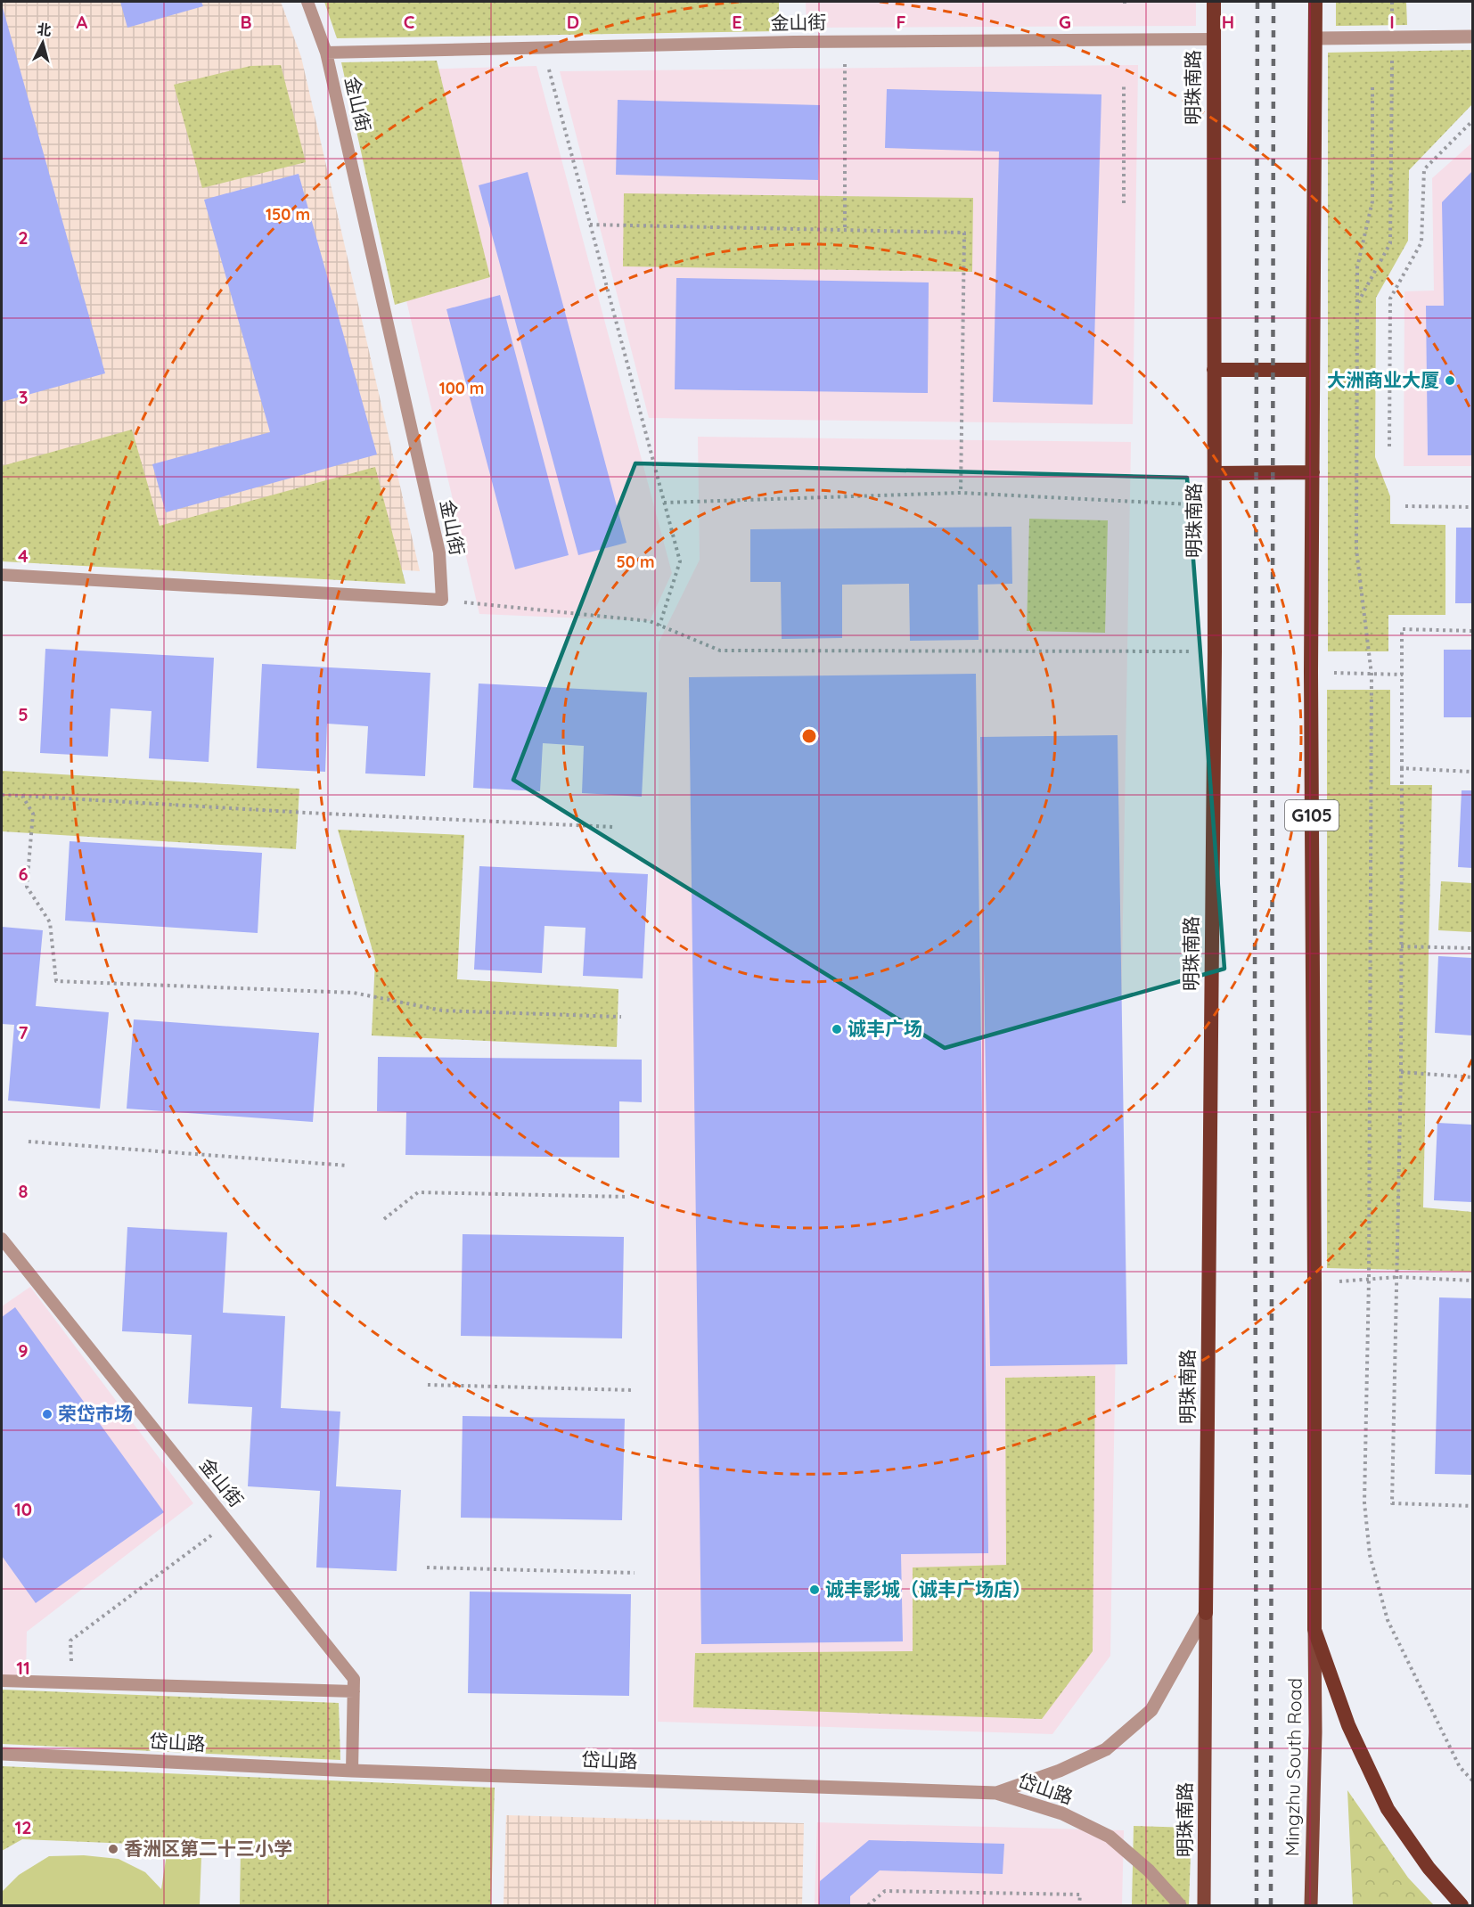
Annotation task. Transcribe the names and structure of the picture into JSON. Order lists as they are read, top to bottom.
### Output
{
  "streets": {
    "highway": ["明珠南路", "G105"],
    "main road": ["Mingzhu South Road"],
    "street": ["岱山路"],
    "lane": ["金山街"]
  },
  "crossings": [
    ["金山街", "明珠南路"],
    ["金山街", "岱山路"],
    ["G105", "Mingzhu South Road"]
  ],
  "places": [
    "大洲商业大厦",
    "诚丰广场",
    "荣岱市场",
    "诚丰影城（诚丰广场店）",
    "香洲区第二十三小学"
  ],
  "north": "top",
  "grid": {
    "columns": [
      "A",
      "B",
      "C",
      "D",
      "E",
      "F",
      "G",
      "H",
      "I"
    ],
    "rows": [
      "2",
      "3",
      "4",
      "5",
      "6",
      "7",
      "8",
      "9",
      "10",
      "11",
      "12"
    ]
  },
  "rings": ["150 m", "100 m", "50 m"]
}
